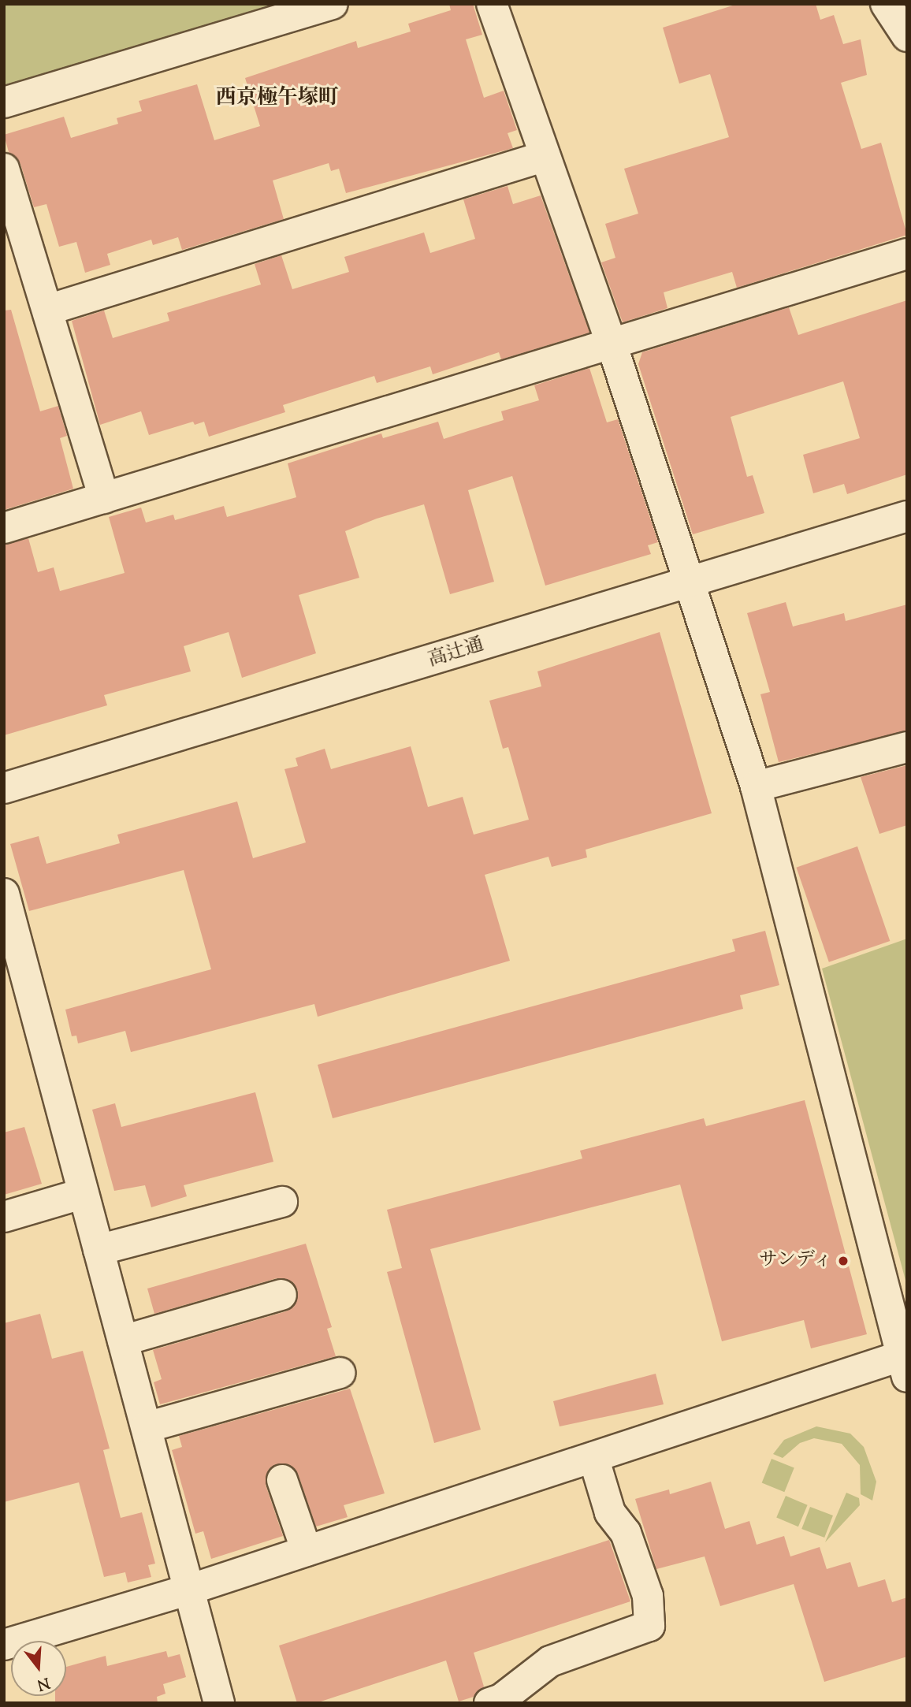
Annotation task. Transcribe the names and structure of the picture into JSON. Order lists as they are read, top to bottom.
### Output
{
  "streets": {
    "street": ["高辻通"]
  },
  "districts": ["西京極午塚町"],
  "places": ["サンディ"],
  "north": "bottom"
}
